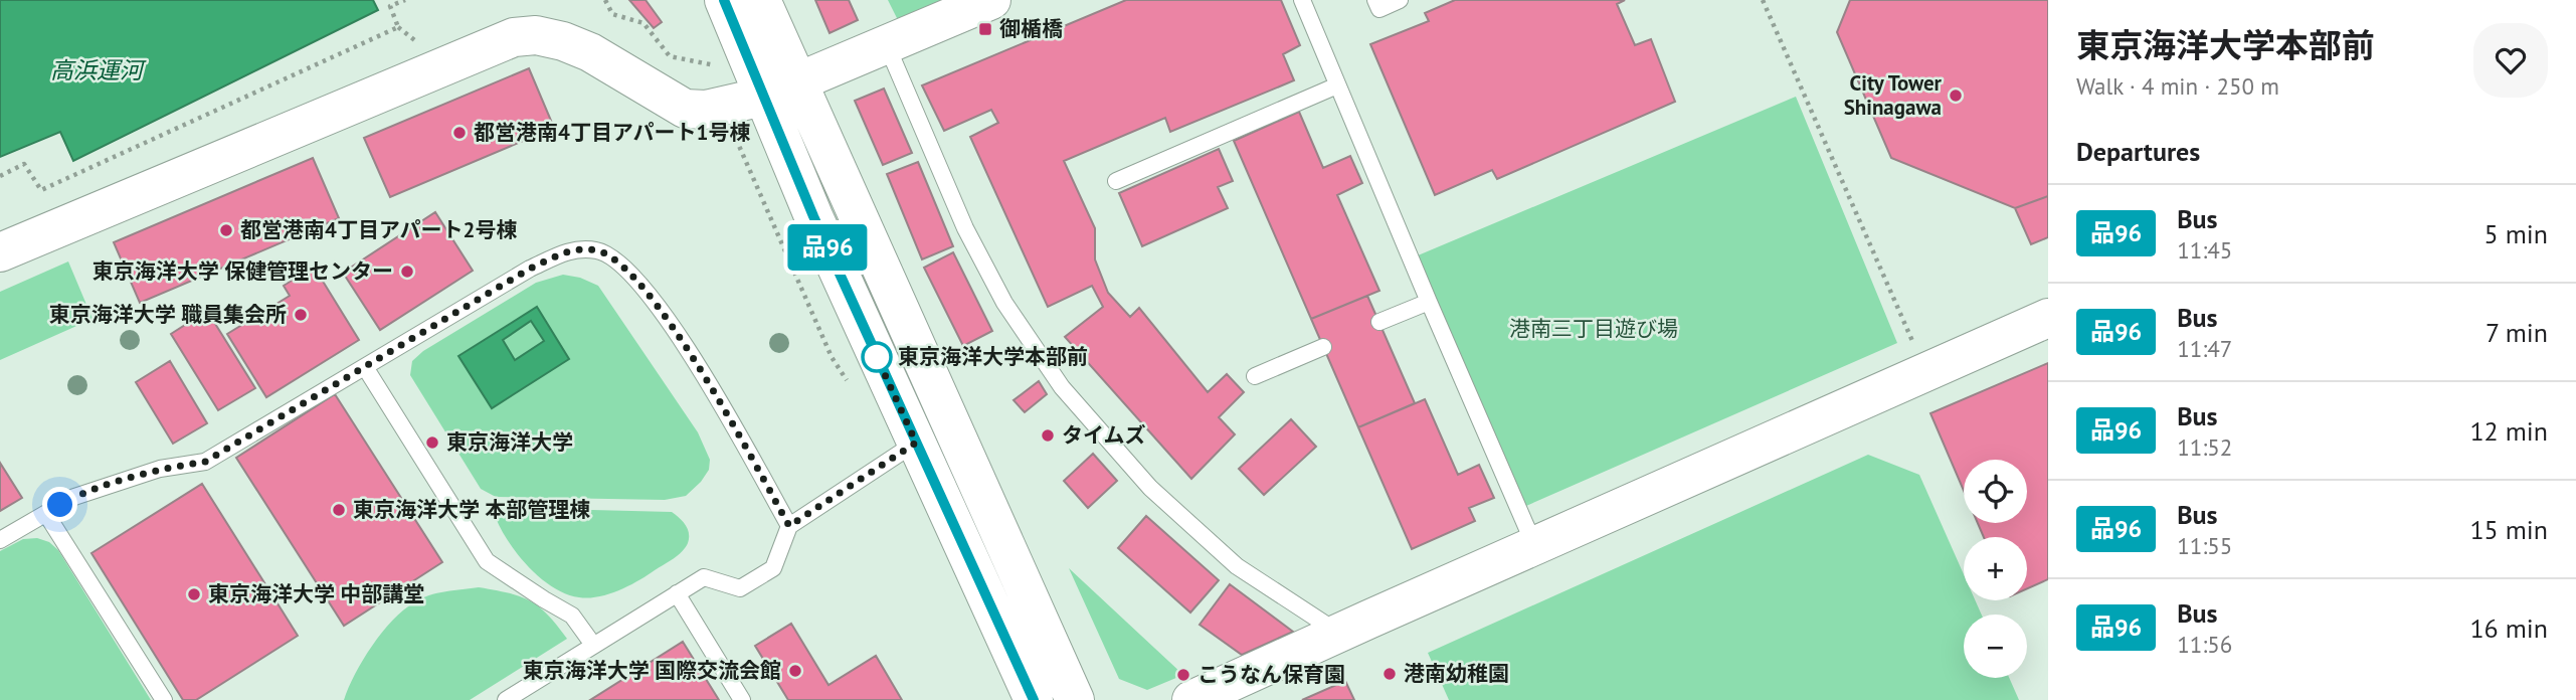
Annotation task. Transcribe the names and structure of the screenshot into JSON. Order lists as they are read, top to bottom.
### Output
{
  "water": ["高浜運河"],
  "parks": ["港南三丁目遊び場"],
  "places": {
    "transit": ["御楯橋"],
    "other": [
      "City Tower Shinagawa",
      "都営港南4丁目アパート1号棟",
      "都営港南4丁目アパート2号棟",
      "東京海洋大学 保健管理センター",
      "東京海洋大学 職員集会所",
      "東京海洋大学本部前",
      "タイムズ",
      "東京海洋大学",
      "東京海洋大学 本部管理棟",
      "東京海洋大学 中部講堂",
      "東京海洋大学 国際交流会館",
      "港南幼稚園",
      "こうなん保育園"
    ]
  },
  "lines": ["bus line 品96"],
  "page": {
    "on_map": "品96",
    "heading": [
      ["東京海洋大学本部前", "Walk · 4 min · 250 m"],
      "Departures"
    ],
    "list": [
      {
        "mark": "品96",
        "name": "Bus",
        "note": "11:45",
        "value": "5 min"
      },
      {
        "mark": "品96",
        "name": "Bus",
        "note": "11:47",
        "value": "7 min"
      },
      {
        "mark": "品96",
        "name": "Bus",
        "note": "11:52",
        "value": "12 min"
      },
      {
        "mark": "品96",
        "name": "Bus",
        "note": "11:55",
        "value": "15 min"
      },
      {
        "mark": "品96",
        "name": "Bus",
        "note": "11:56",
        "value": "16 min"
      }
    ],
    "map_buttons": ["+", "−"]
  }
}
